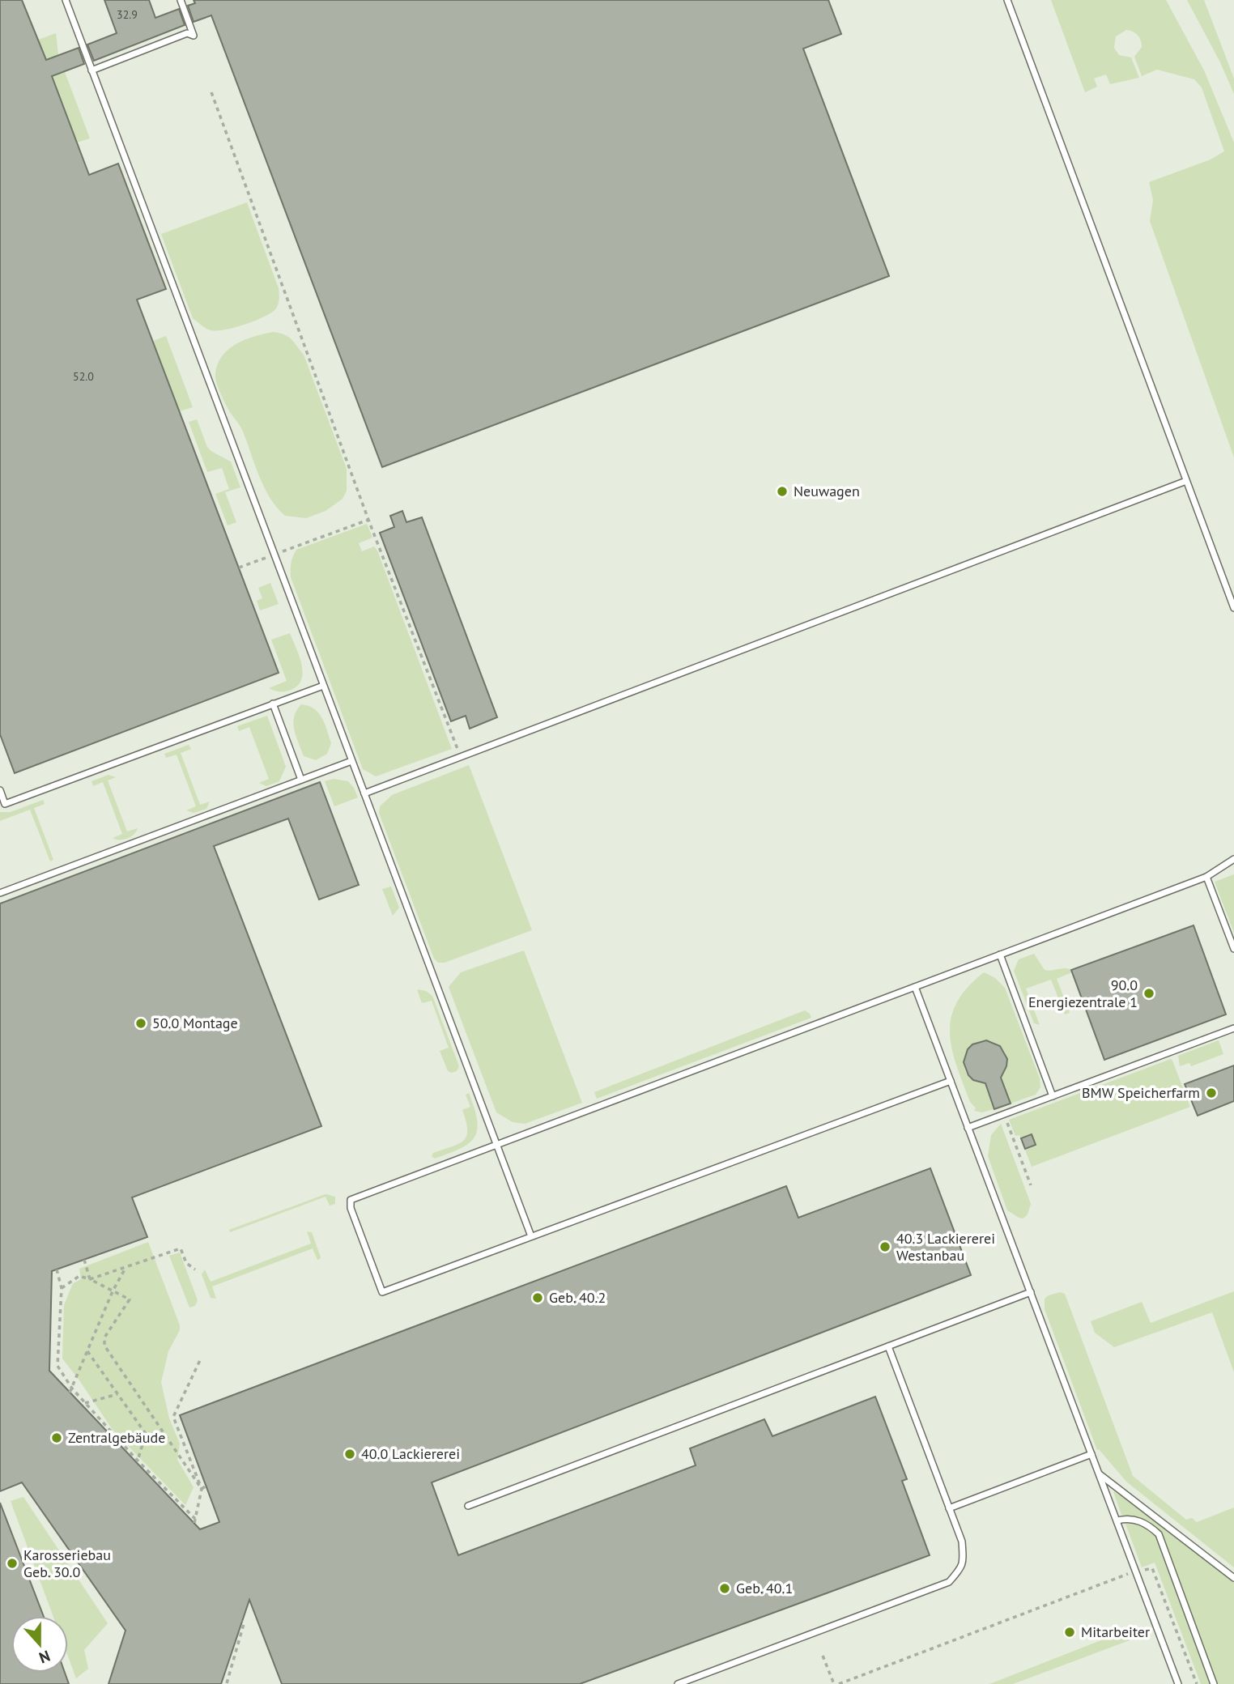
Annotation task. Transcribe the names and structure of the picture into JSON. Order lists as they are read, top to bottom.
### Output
{
  "places": [
    "Neuwagen",
    "90.0 Energiezentrale 1",
    "50.0 Montage",
    "BMW Speicherfarm",
    "40.3 Lackiererei Westanbau",
    "Geb. 40.2",
    "Zentralgebäude",
    "40.0 Lackiererei",
    "Karosseriebau Geb. 30.0",
    "Geb. 40.1",
    "Mitarbeiter"
  ],
  "house_numbers": ["32.9", "52.0"],
  "north": "bottom"
}
